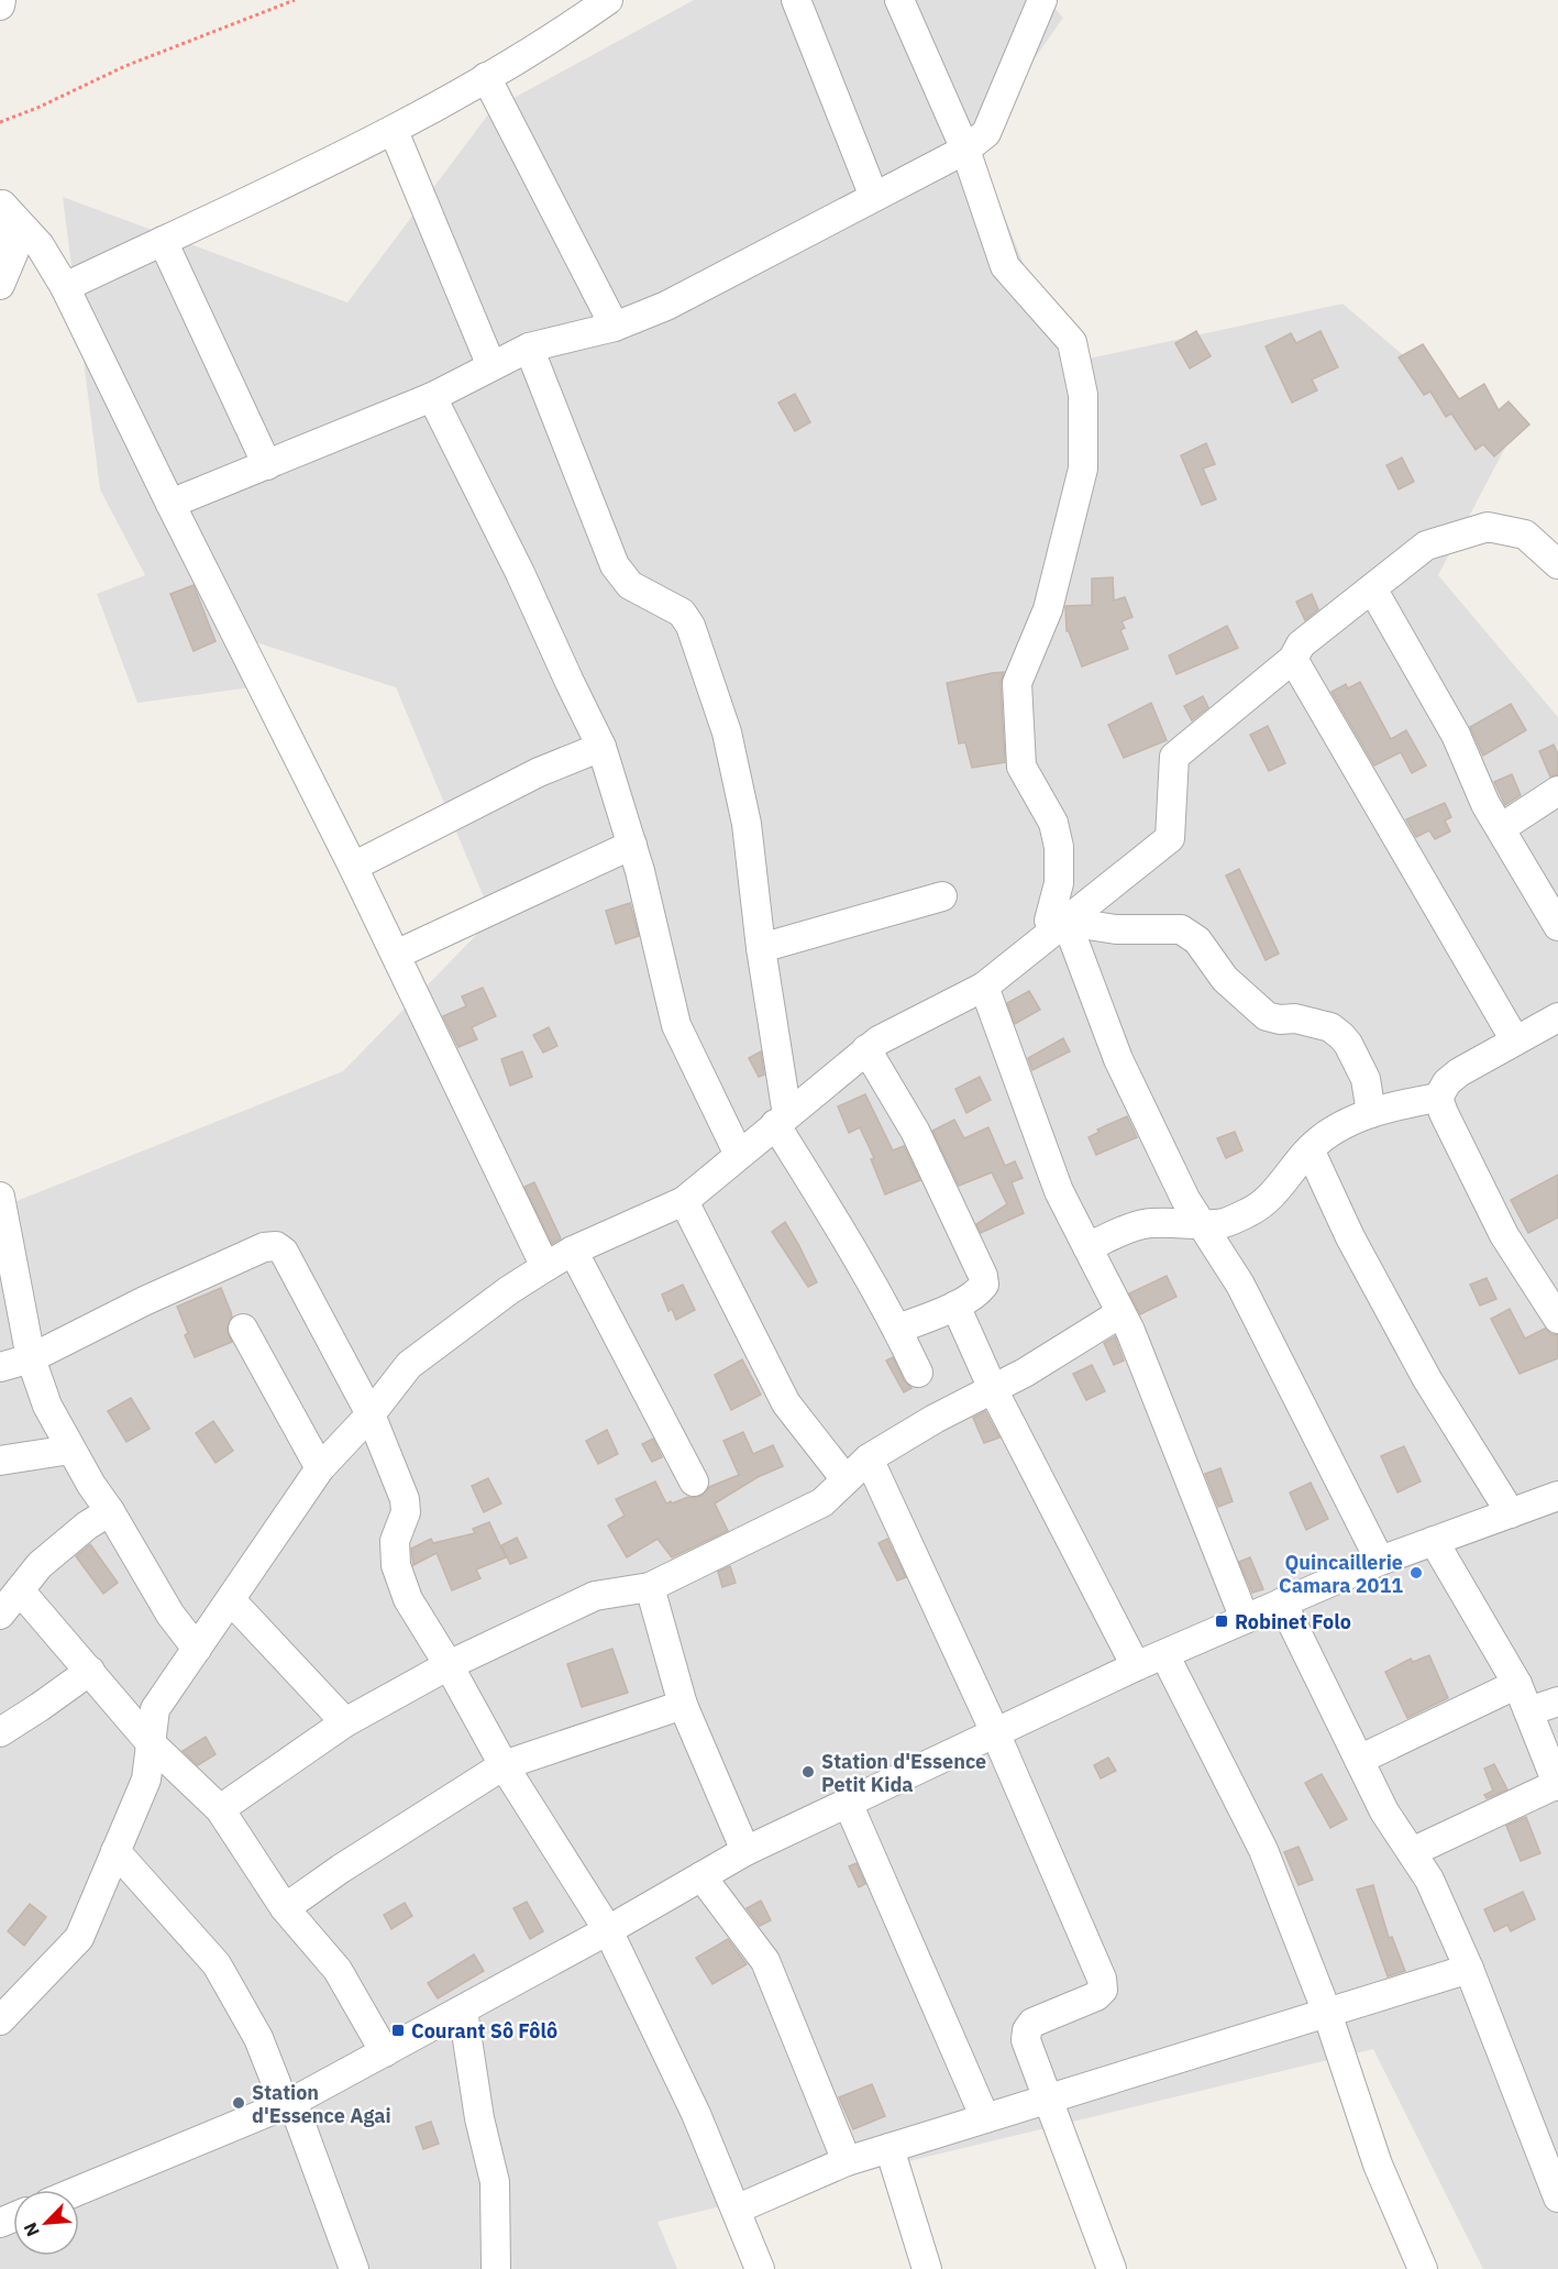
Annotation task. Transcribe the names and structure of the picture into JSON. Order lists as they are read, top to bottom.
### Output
{
  "places": {
    "other": ["Quincaillerie Camara 2011", "Station d'Essence Petit Kida", "Station d'Essence Agai"],
    "transit": ["Robinet Folo", "Courant Sô Fôlô"]
  },
  "north": "bottom left"
}
